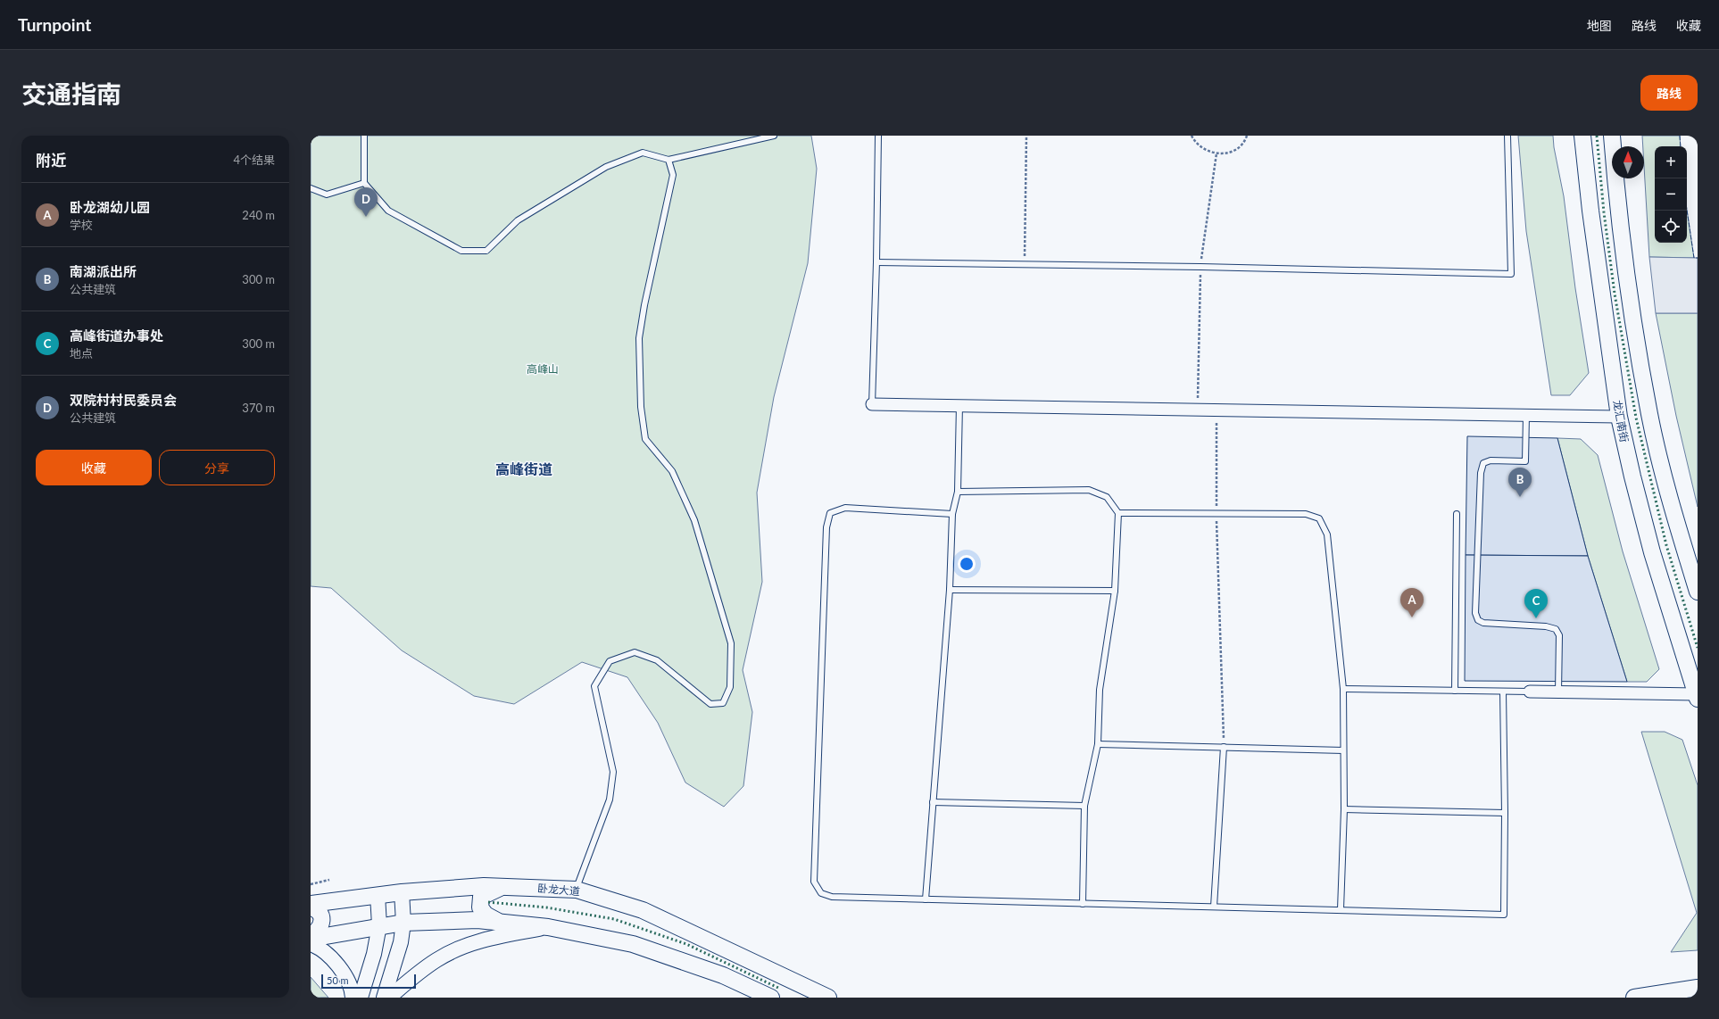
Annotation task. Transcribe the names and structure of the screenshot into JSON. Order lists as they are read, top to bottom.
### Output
{
  "streets": {
    "main road": ["龙汇南街", "卧龙大道"]
  },
  "districts": ["高峰街道"],
  "parks": ["高峰山"],
  "scale_bar": "50 m",
  "north": "top",
  "page": {
    "header": "Turnpoint",
    "nav": ["地图", "路线", "收藏"],
    "title": "交通指南",
    "buttons": [
      "路线",
      ["收藏", "分享"]
    ],
    "heading": ["附近", "4个结果"],
    "map_buttons": ["+", "−"],
    "list": [
      {
        "mark": "A",
        "name": "卧龙湖幼儿园",
        "note": "学校",
        "value": "240 m"
      },
      {
        "mark": "B",
        "name": "南湖派出所",
        "note": "公共建筑",
        "value": "300 m"
      },
      {
        "mark": "C",
        "name": "高峰街道办事处",
        "note": "地点",
        "value": "300 m"
      },
      {
        "mark": "D",
        "name": "双院村村民委员会",
        "note": "公共建筑",
        "value": "370 m"
      }
    ],
    "pins": [
      "D",
      "B",
      "A",
      "C"
    ],
    "scale": "50 m"
  }
}
